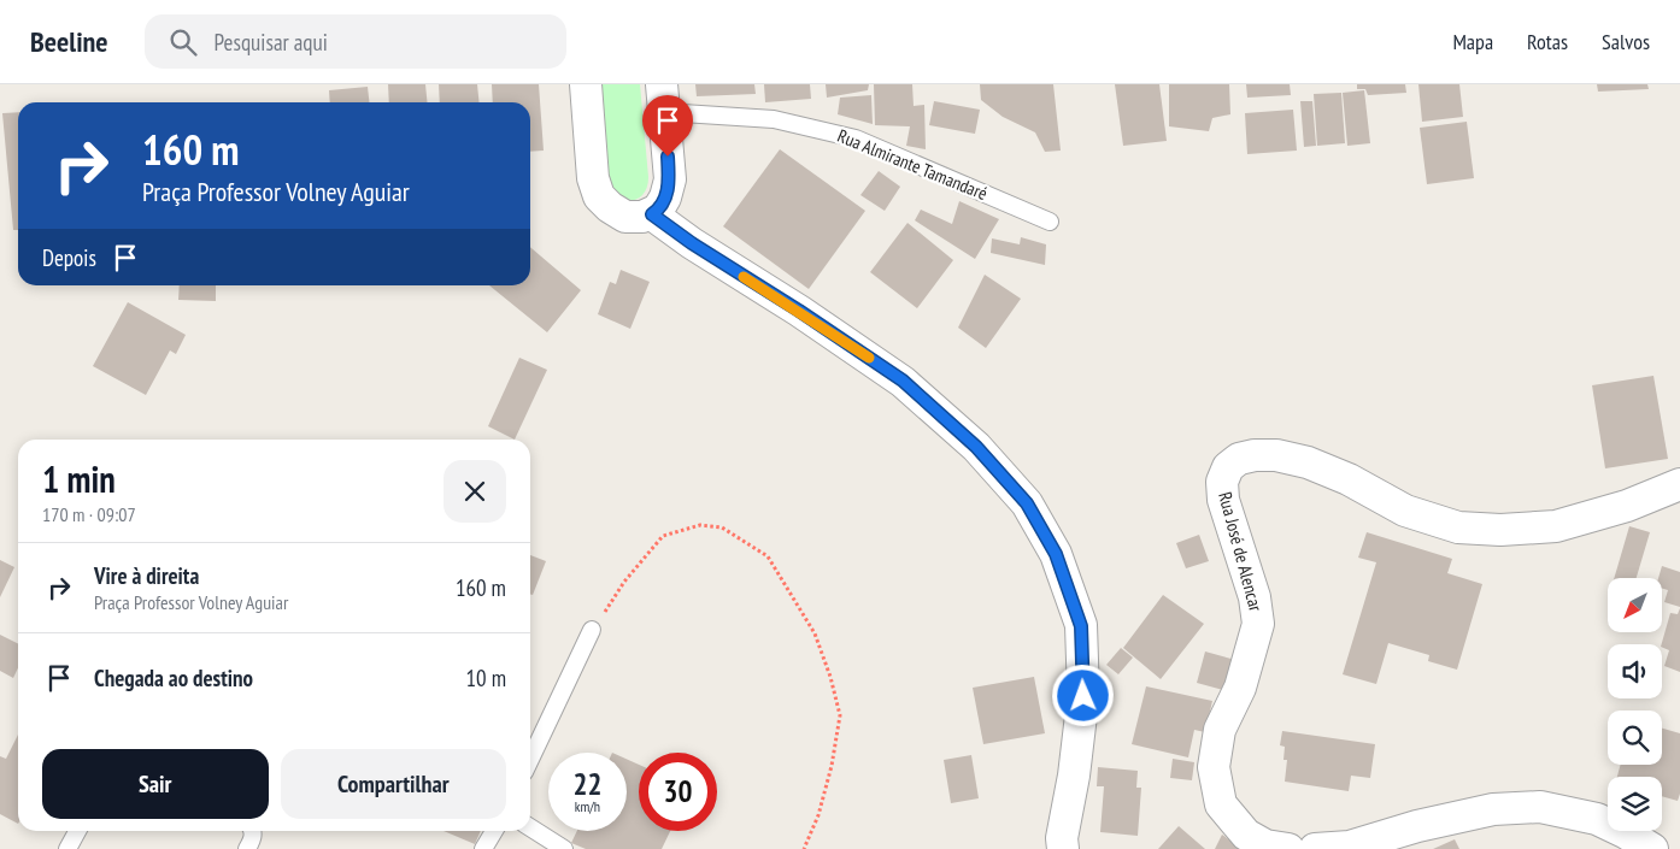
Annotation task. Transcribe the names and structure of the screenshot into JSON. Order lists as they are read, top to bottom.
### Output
{
  "streets": {
    "street": ["Rua José de Alencar"],
    "lane": ["Rua Almirante Tamandaré"]
  },
  "north": "bottom left",
  "page": {
    "header": "Beeline",
    "search": "Pesquisar aqui",
    "nav": ["Mapa", "Rotas", "Salvos"],
    "turn": ["160 m", "Praça Professor Volney Aguiar"],
    "then": "Depois",
    "heading": ["1 min", "170 m · 09:07"],
    "list": [
      {
        "name": "Vire à direita",
        "note": "Praça Professor Volney Aguiar",
        "value": "160 m"
      },
      {
        "name": "Chegada ao destino",
        "value": "10 m"
      }
    ],
    "buttons": ["Sair", "Compartilhar"],
    "speed": "22 km/h",
    "limit": "30"
  }
}
